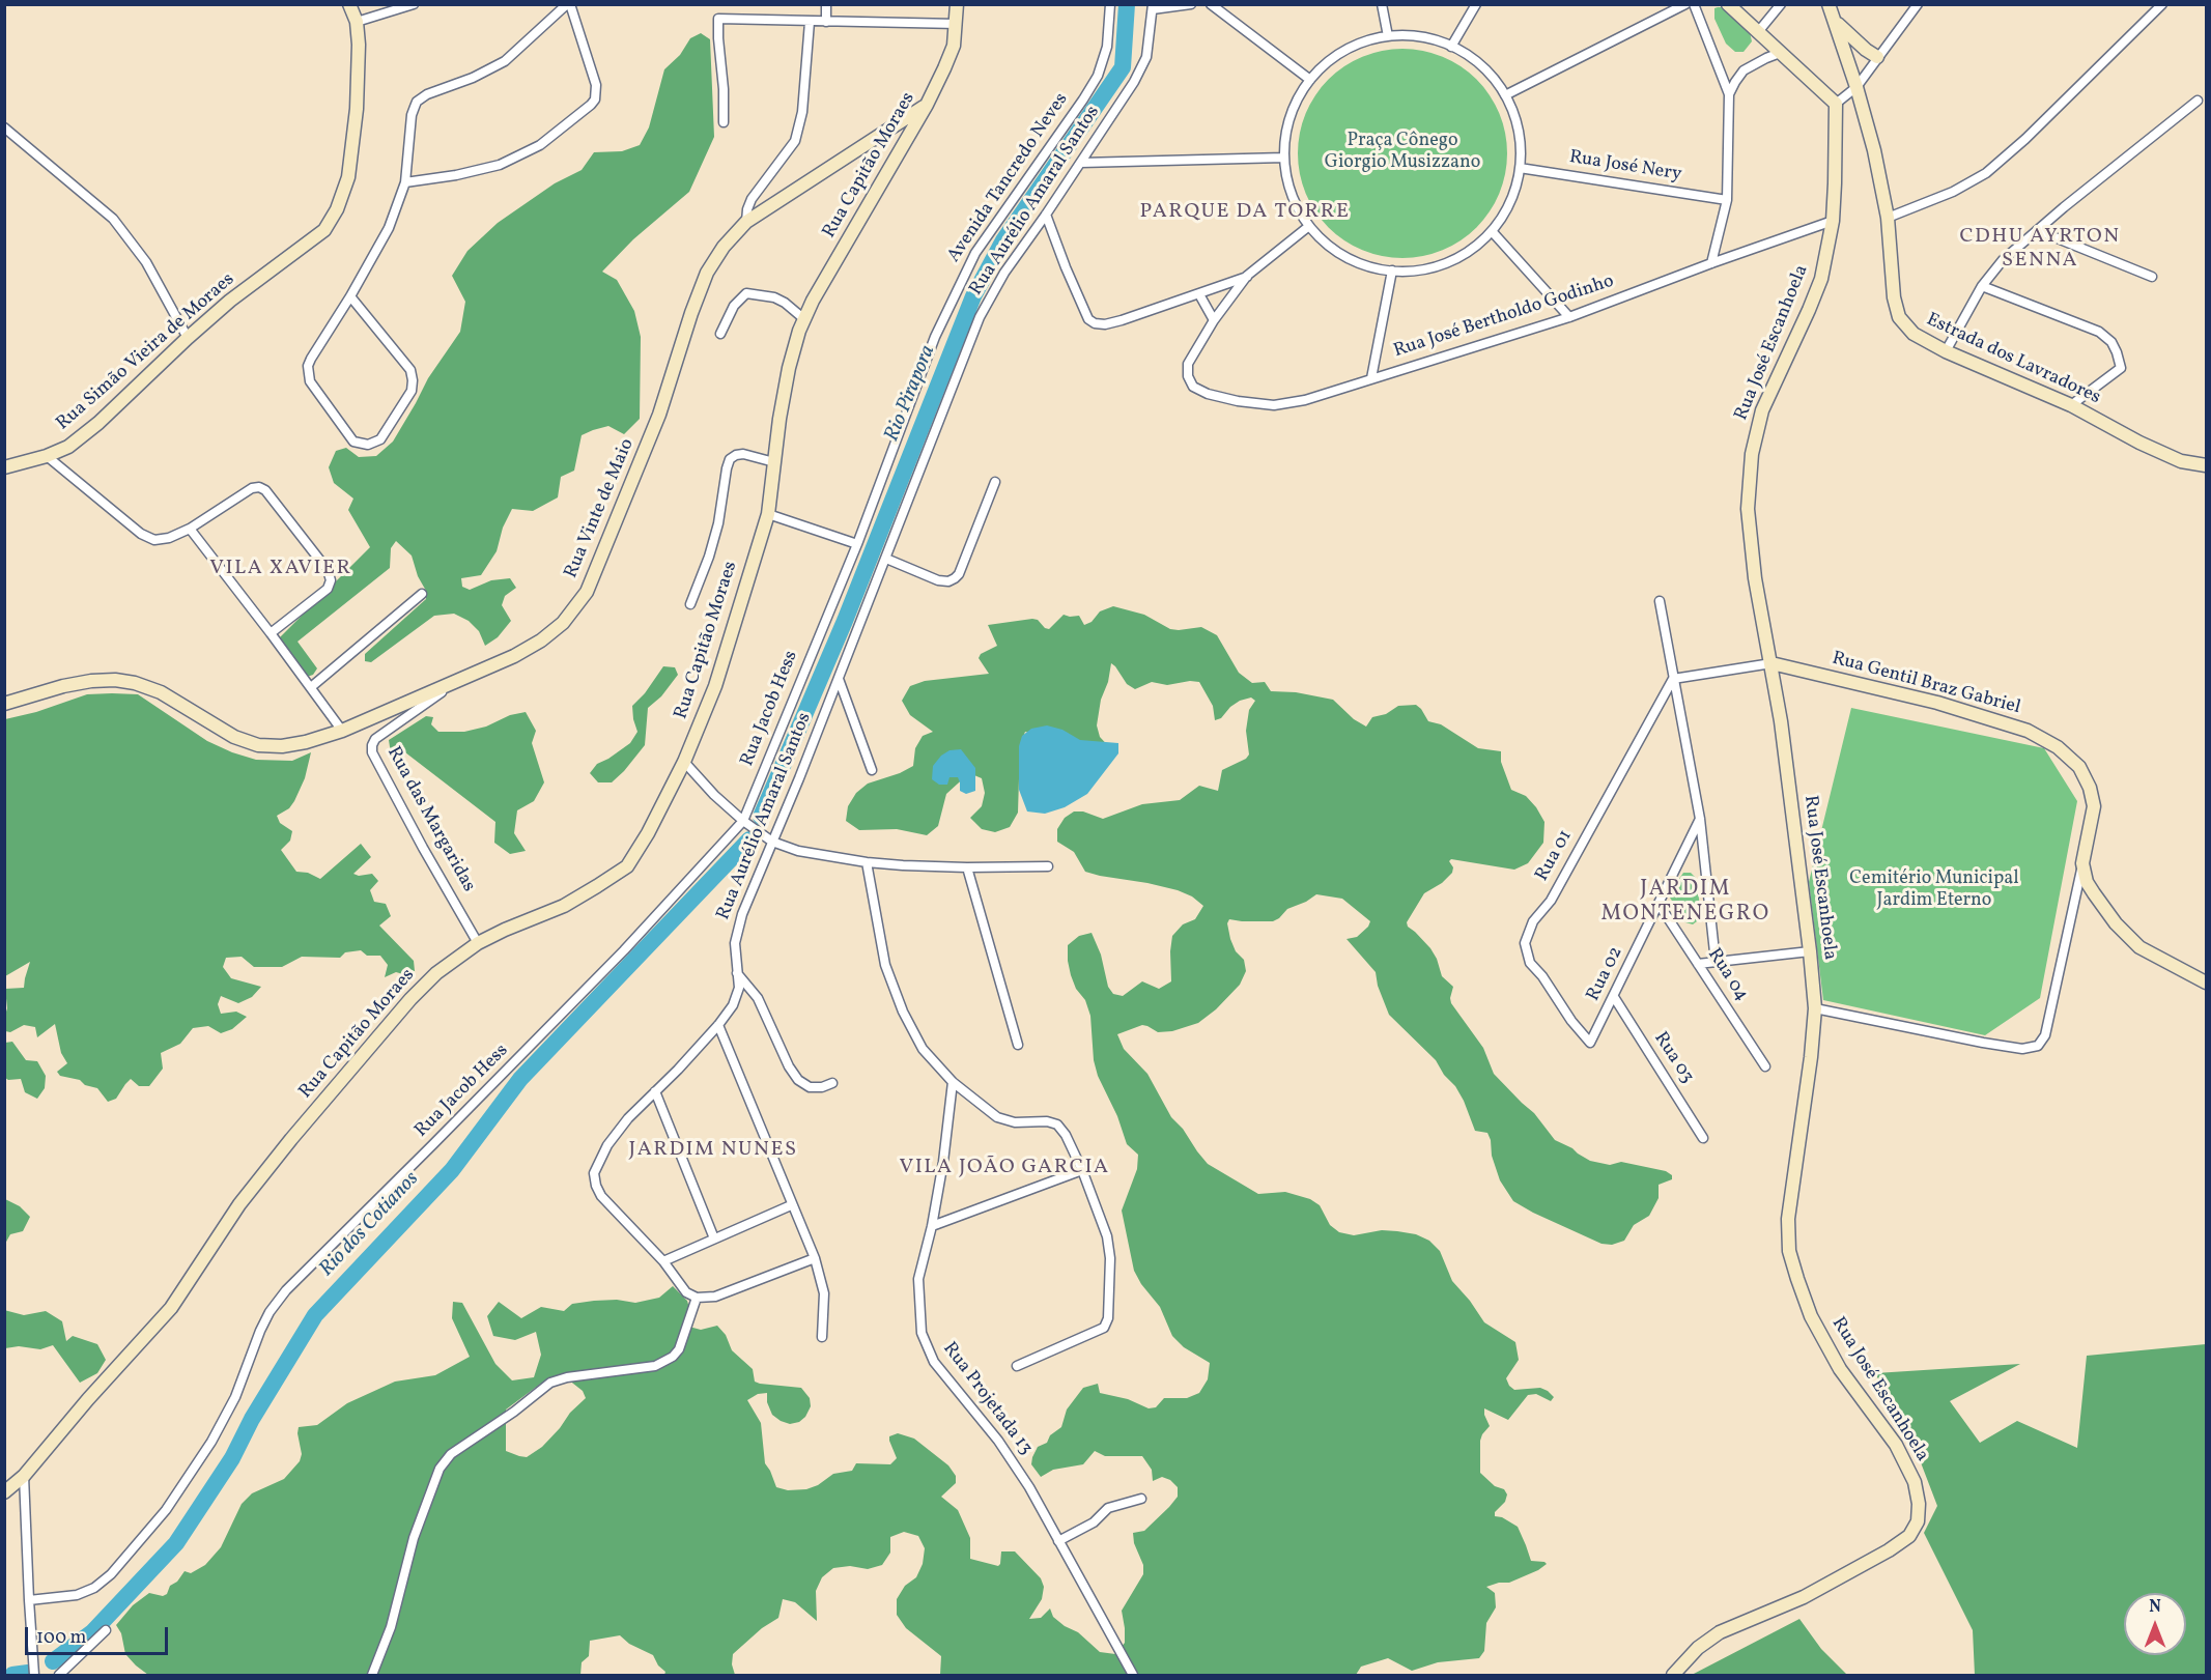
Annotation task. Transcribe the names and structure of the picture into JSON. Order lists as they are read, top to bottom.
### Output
{
  "streets": {
    "street": [
      "Rua Capitão Moraes",
      "Rua José Nery",
      "Avenida Tancredo Neves",
      "Rua Aurélio Amaral Santos",
      "Rua José Bertholdo Godinho",
      "Rua José Escanhoela",
      "Rua Simão Vieira de Moraes",
      "Estrada dos Lavradores",
      "Rua Vinte de Maio",
      "Rua Gentil Braz Gabriel",
      "Rua Jacob Hess",
      "Rua das Margaridas",
      "Rua 01",
      "Rua 02",
      "Rua 04",
      "Rua 03",
      "Rua Projetada 13"
    ]
  },
  "crossings": [
    ["Rua Capitão Moraes", "Rua Vinte de Maio"],
    ["Rua Capitão Moraes", "Rua das Margaridas"],
    ["Avenida Tancredo Neves", "Rua Jacob Hess"],
    ["Rua José Bertholdo Godinho", "Rua José Escanhoela"],
    ["Rua José Escanhoela", "Rua Gentil Braz Gabriel"],
    ["Rua Vinte de Maio", "Rua das Margaridas"],
    ["Rua 01", "Rua 02"],
    ["Rua 02", "Rua 04"],
    ["Rua 02", "Rua 03"]
  ],
  "districts": [
    "PARQUE DA TORRE",
    "CDHU AYRTON SENNA",
    "VILA XAVIER",
    "JARDIM MONTENEGRO",
    "JARDIM NUNES",
    "VILA JOÃO GARCIA"
  ],
  "water": ["Rio Pirapora", "Rio dos Cotianos"],
  "parks": ["Praça Cônego Giorgio Musizzano", "Cemitério Municipal Jardim Eterno"],
  "scale_bar": "100 m",
  "north": "top"
}
